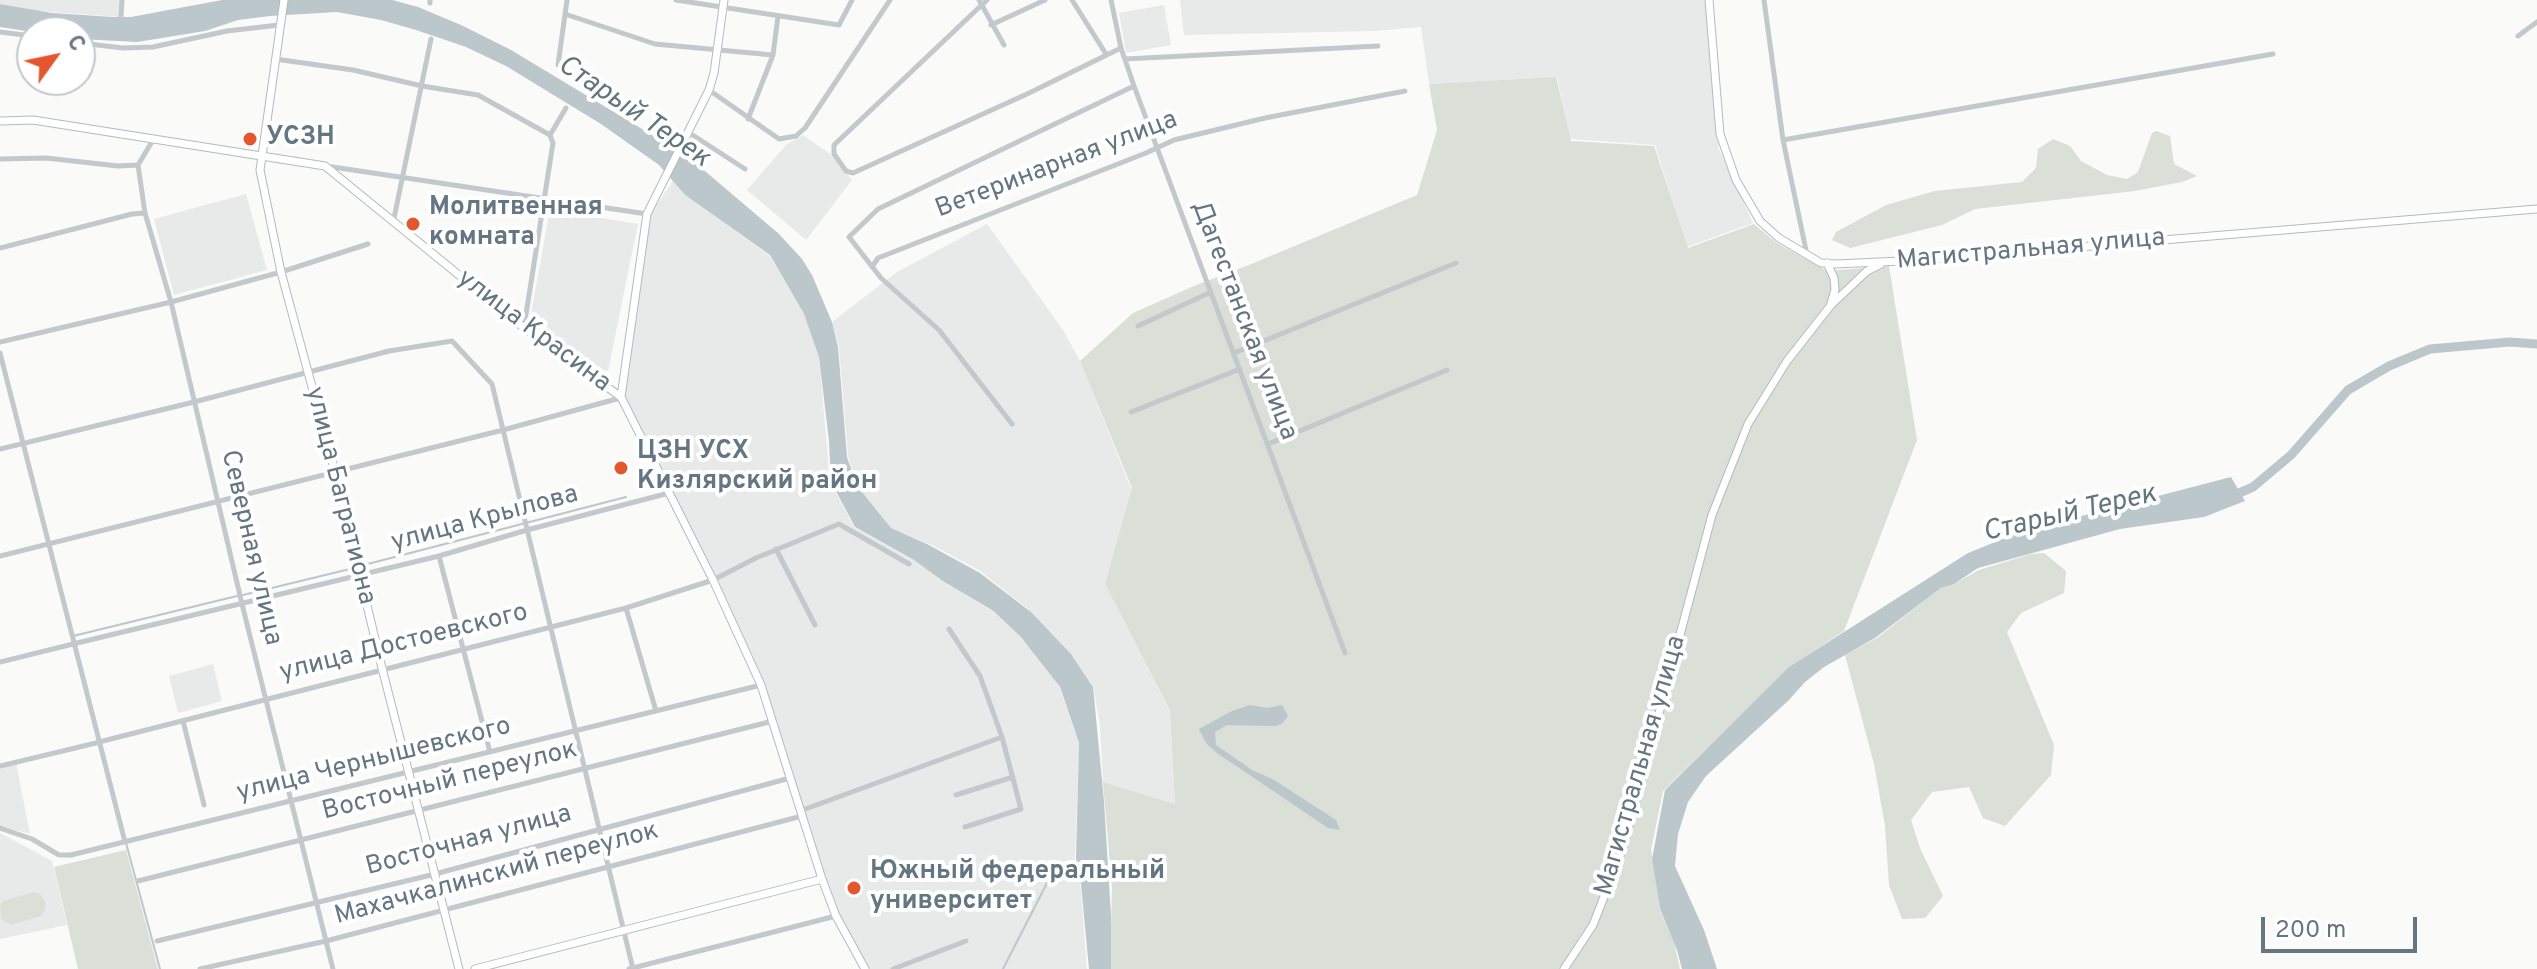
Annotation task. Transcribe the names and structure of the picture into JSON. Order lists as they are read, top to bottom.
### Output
{
  "streets": {
    "street": [
      "Ветеринарная улица",
      "Магистральная улица",
      "Дагестанская улица",
      "улица Красина",
      "улица Багратиона",
      "улица Крылова",
      "Северная улица",
      "улица Достоевского",
      "улица Чернышевского",
      "Восточный переулок",
      "Восточная улица",
      "Махачкалинский переулок"
    ]
  },
  "crossings": [
    ["Ветеринарная улица", "Дагестанская улица"],
    ["улица Красина", "улица Крылова"],
    ["улица Красина", "улица Достоевского"],
    ["улица Красина", "улица Чернышевского"],
    ["улица Красина", "Восточный переулок"],
    ["улица Красина", "Восточная улица"],
    ["улица Красина", "Махачкалинский переулок"],
    ["улица Багратиона", "улица Крылова"],
    ["улица Багратиона", "улица Достоевского"],
    ["улица Багратиона", "улица Чернышевского"],
    ["улица Багратиона", "Восточный переулок"],
    ["улица Багратиона", "Восточная улица"],
    ["улица Багратиона", "Махачкалинский переулок"],
    ["улица Крылова", "Северная улица"],
    ["Северная улица", "улица Достоевского"],
    ["Северная улица", "улица Чернышевского"],
    ["Северная улица", "Восточный переулок"],
    ["Северная улица", "Восточная улица"],
    ["Северная улица", "Махачкалинский переулок"]
  ],
  "water": ["Старый Терек"],
  "places": [
    "УСЗН",
    "Молитвенная комната",
    "ЦЗН УСХ Кизлярский район",
    "Южный федеральный университет"
  ],
  "scale_bar": "200 m",
  "north": "top right"
}
